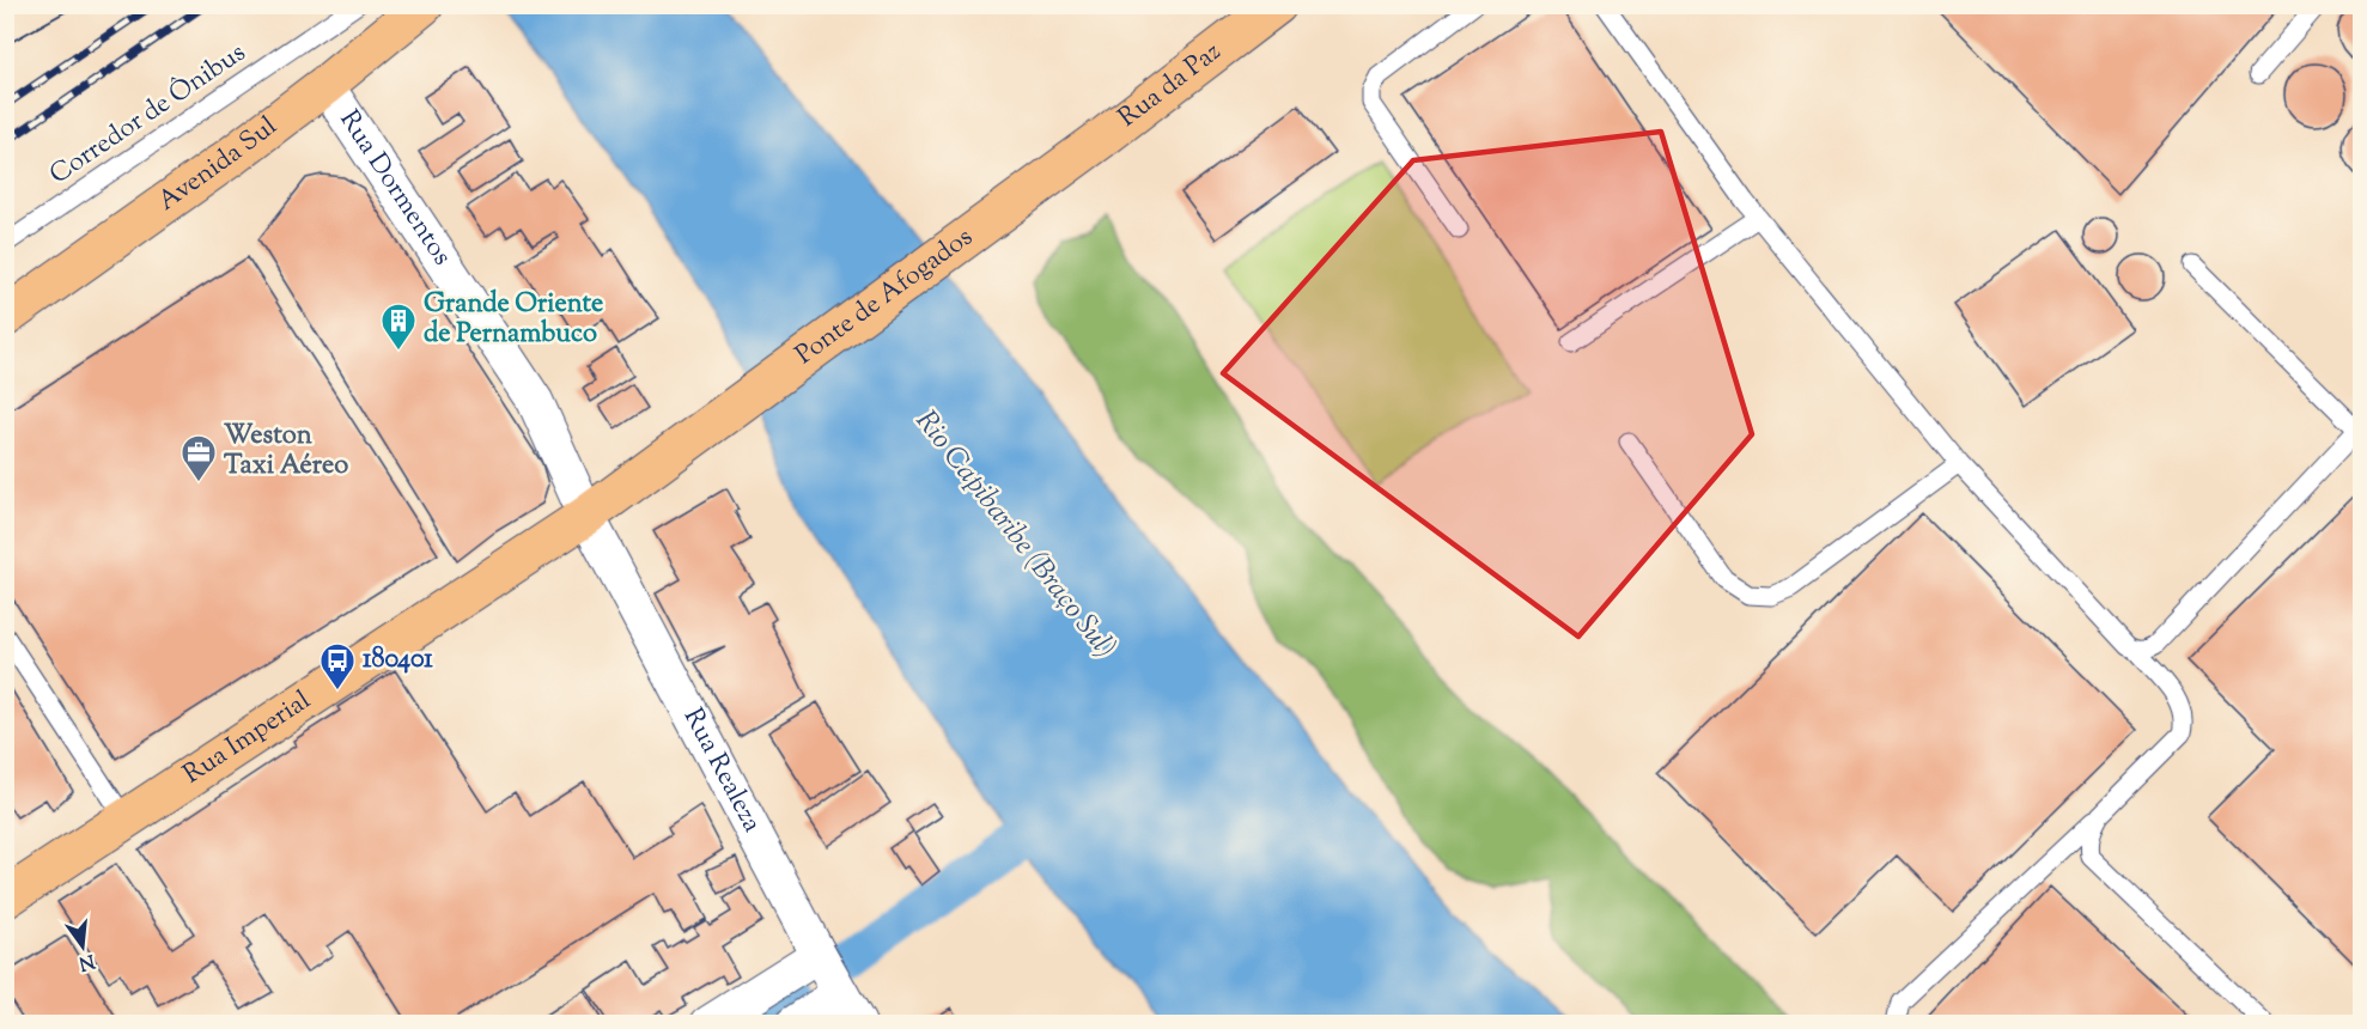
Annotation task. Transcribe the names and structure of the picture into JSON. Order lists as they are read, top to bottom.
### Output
{
  "streets": {
    "highway": [
      "Rua da Paz",
      "Avenida Sul",
      "Ponte de Afogados",
      "Rua Imperial"
    ],
    "street": ["Rua Dormentos", "Rua Realeza"],
    "lane": ["Corredor de Ônibus"]
  },
  "crossings": [
    ["Rua da Paz", "Ponte de Afogados"],
    ["Avenida Sul", "Rua Dormentos"],
    ["Rua Dormentos", "Rua Imperial"],
    ["Rua Dormentos", "Rua Realeza"],
    ["Ponte de Afogados", "Rua Imperial"],
    ["Rua Imperial", "Rua Realeza"]
  ],
  "water": ["Rio Capibaribe (Braço Sul)"],
  "places": {
    "building": ["Grande Oriente de Pernambuco"],
    "office": ["Weston Taxi Aéreo"],
    "bus stop": ["180401"]
  },
  "north": "bottom"
}
